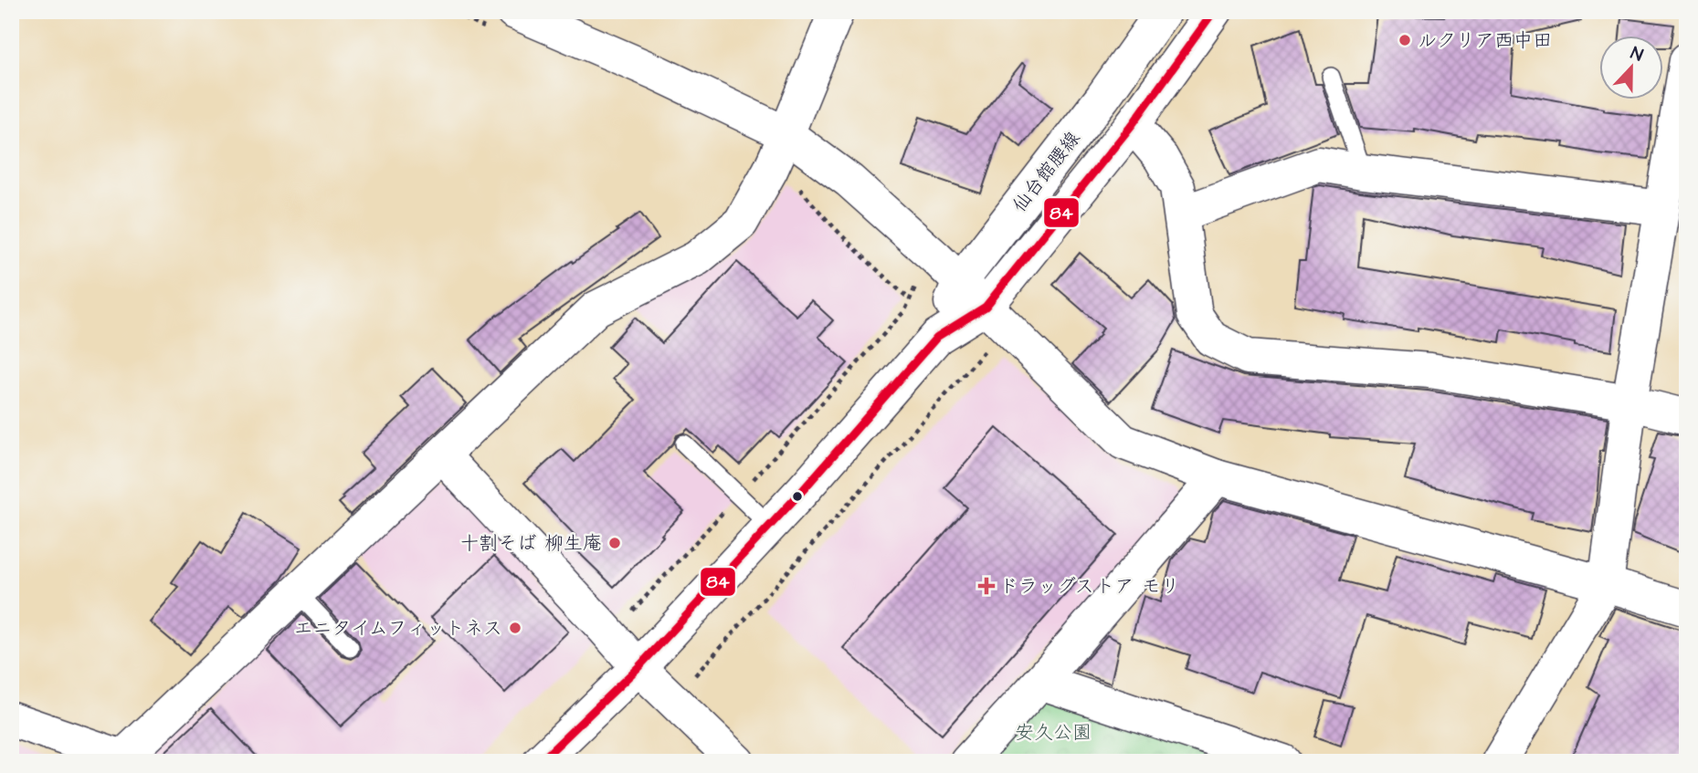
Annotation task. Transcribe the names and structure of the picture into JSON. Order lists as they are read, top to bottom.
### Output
{
  "streets": {
    "street": ["仙台館腰線"]
  },
  "parks": ["安久公園"],
  "places": {
    "other": ["ルクリア西中田", "十割そば 柳生庵", "エニタイムフィットネス"],
    "health": ["ドラッグストア モリ"]
  },
  "lines": ["transit line 84"],
  "north": "top"
}
